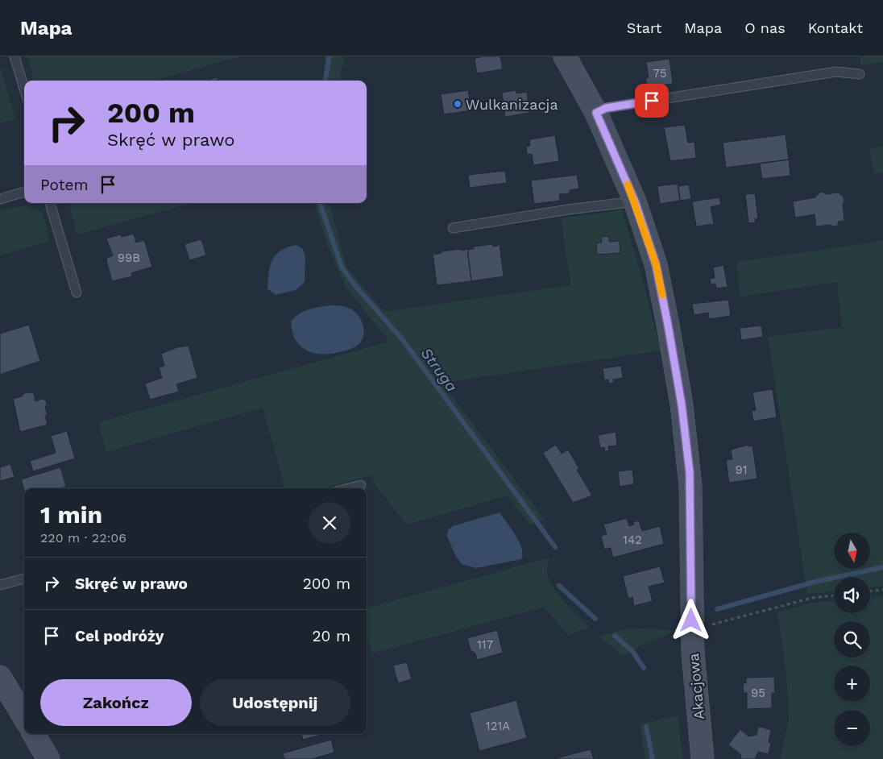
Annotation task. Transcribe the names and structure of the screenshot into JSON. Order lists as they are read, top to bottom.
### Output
{
  "streets": {
    "street": ["Akacjowa"]
  },
  "water": ["Struga"],
  "places": ["Wulkanizacja"],
  "house_numbers": [
    "75",
    "99B",
    "91",
    "142",
    "117",
    "95",
    "121A"
  ],
  "north": "bottom",
  "page": {
    "header": "Mapa",
    "nav": [
      "Start",
      "Mapa",
      "O nas",
      "Kontakt"
    ],
    "turn": ["200 m", "Skręć w prawo"],
    "then": "Potem",
    "heading": ["1 min", "220 m · 22:06"],
    "map_buttons": ["+", "−"],
    "list": [
      {
        "name": "Skręć w prawo",
        "value": "200 m"
      },
      {
        "name": "Cel podróży",
        "value": "20 m"
      }
    ],
    "buttons": ["Zakończ", "Udostępnij"]
  }
}
